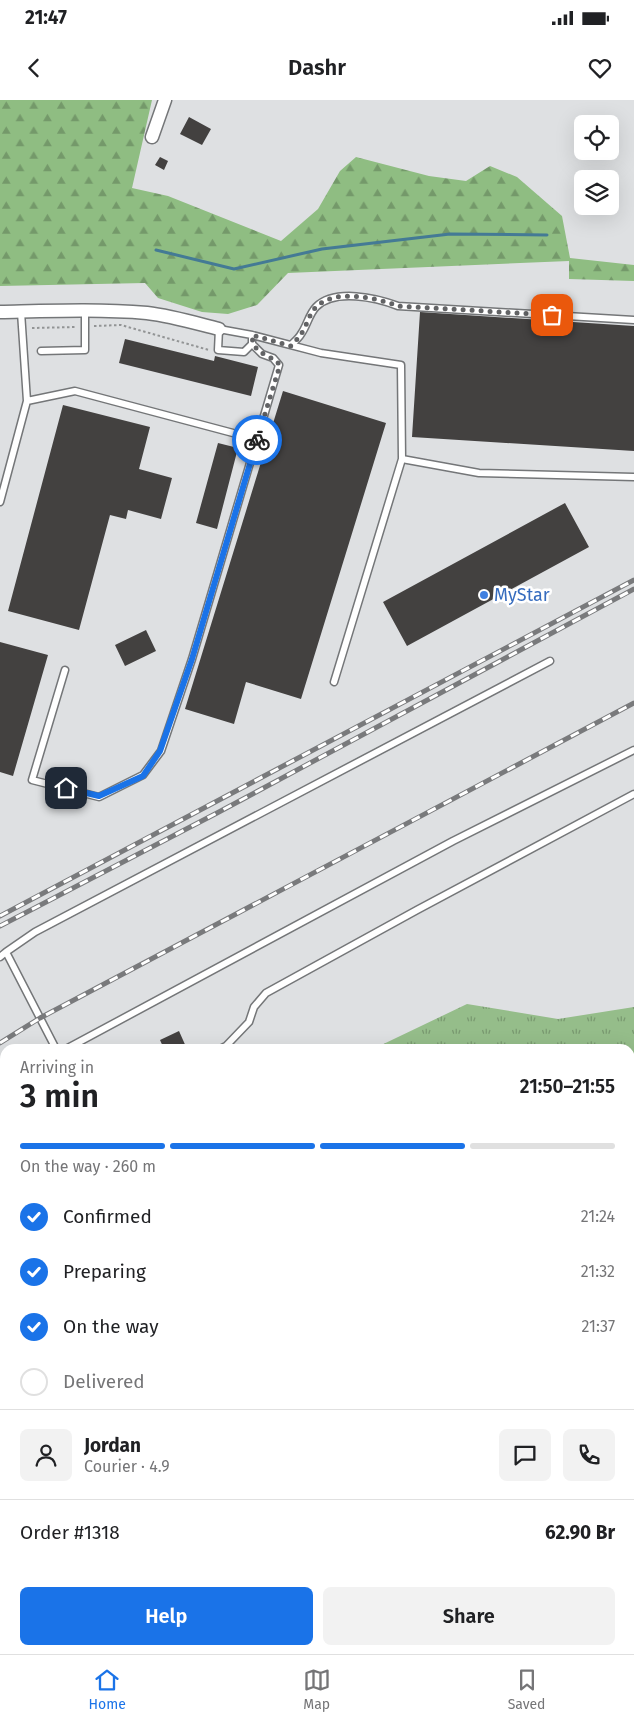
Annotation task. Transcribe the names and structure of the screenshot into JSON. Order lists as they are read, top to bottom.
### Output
{
  "places": ["MyStar"],
  "page": {
    "status": "21:47",
    "header": "Dashr",
    "heading": ["3 min", "Arriving in", "21:50–21:55"],
    "panel": [
      "Jordan",
      "Courier · 4.9",
      "Order #1318",
      "62.90 Br"
    ],
    "bar": "On the way · 260 m",
    "list": [
      ["Confirmed", "21:24"],
      ["Preparing", "21:32"],
      ["On the way", "21:37"],
      "Delivered"
    ],
    "buttons": ["Help", "Share"],
    "tabs": ["Home", "Map", "Saved"]
  }
}
